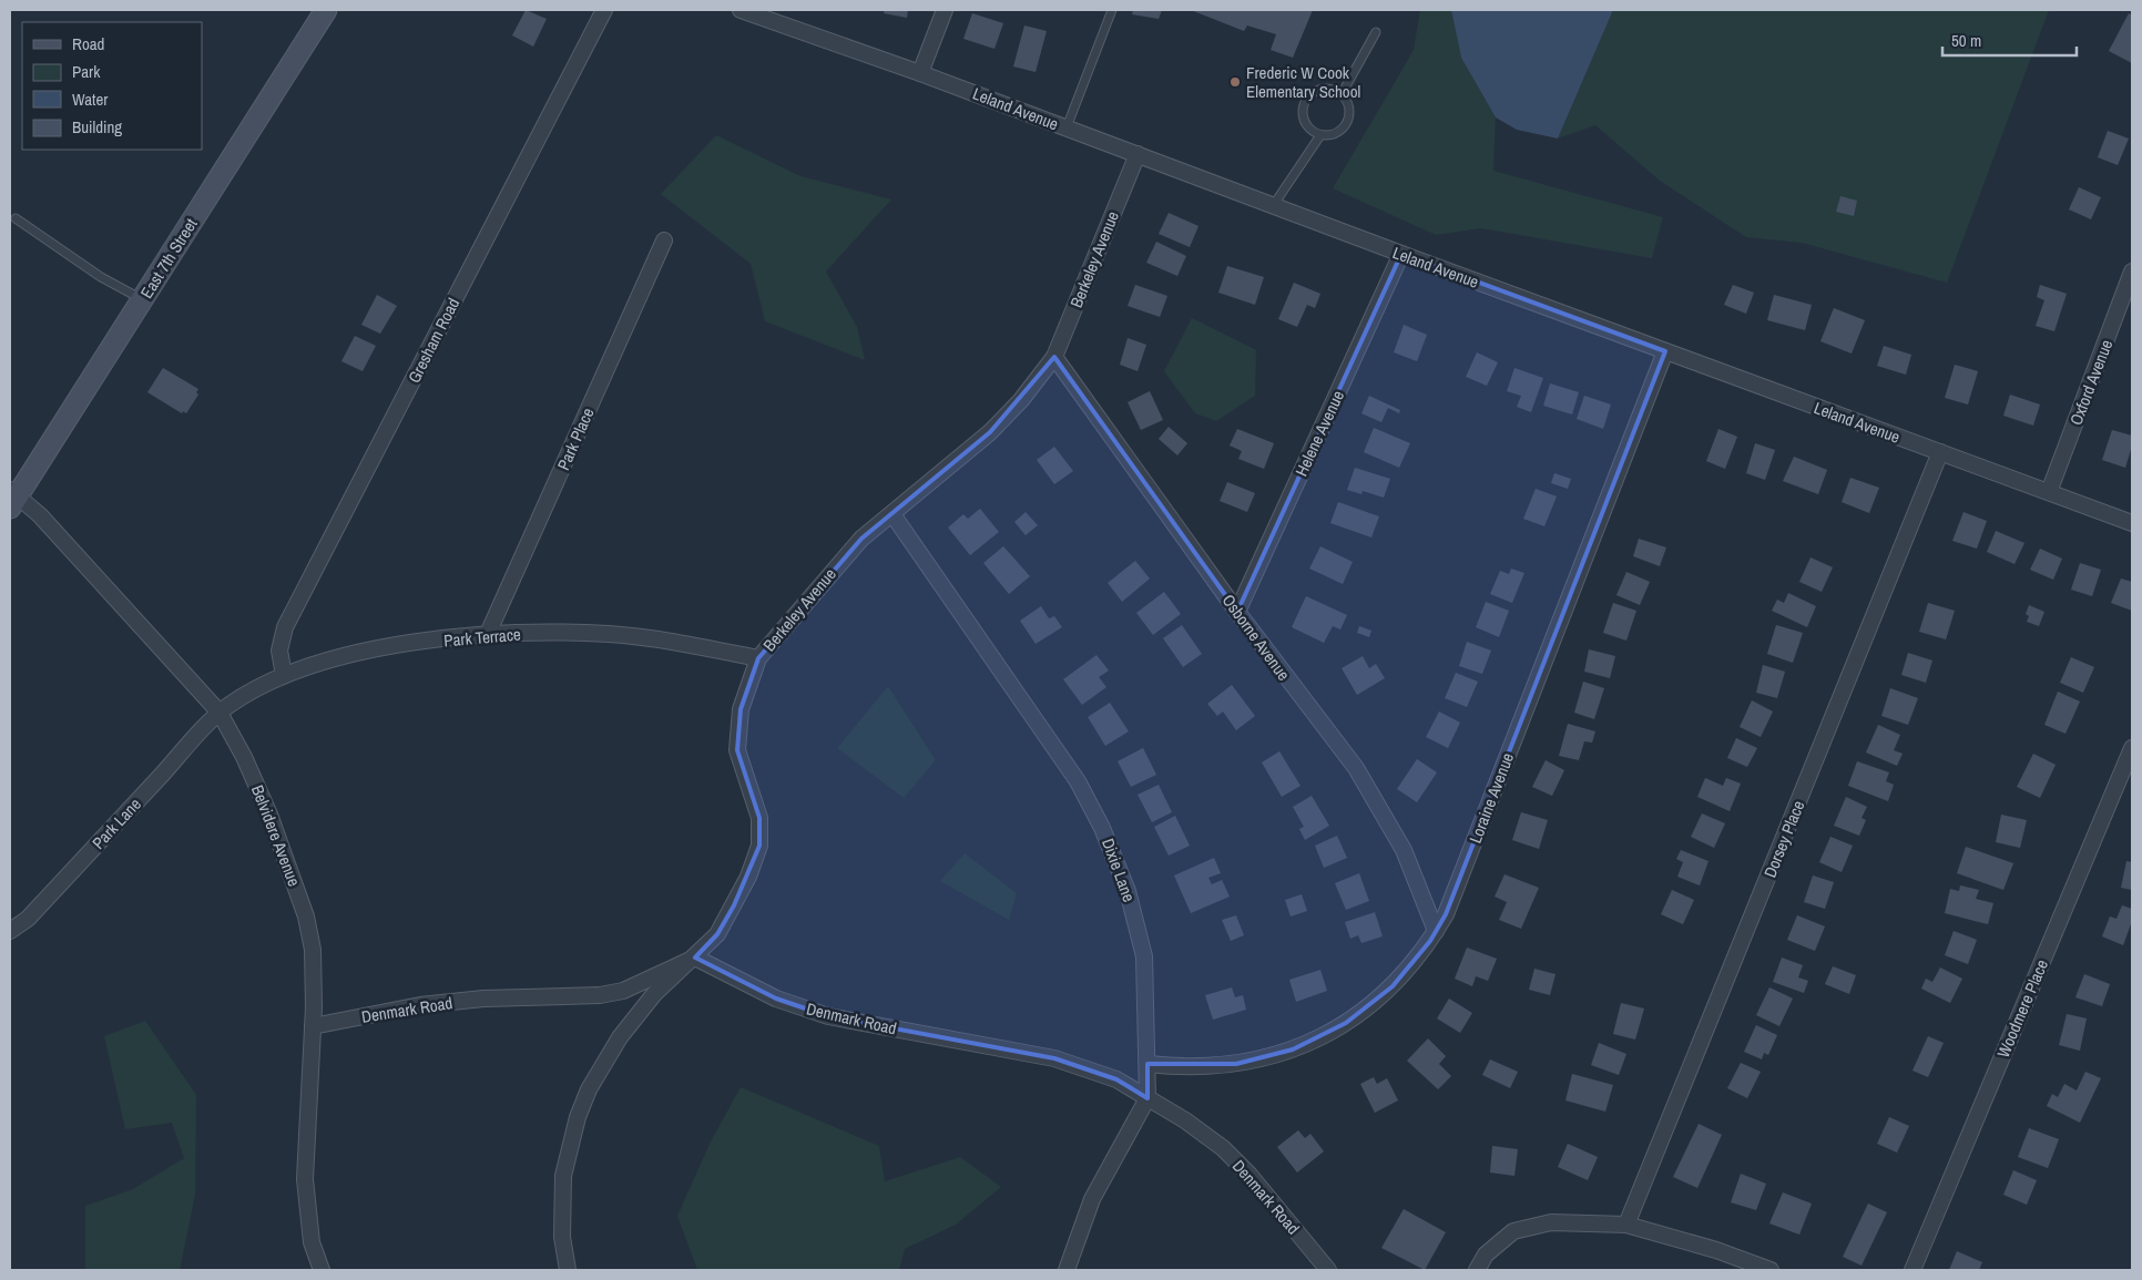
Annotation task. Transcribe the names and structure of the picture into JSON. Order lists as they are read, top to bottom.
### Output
{
  "streets": {
    "street": [
      "Leland Avenue",
      "East 7th Street",
      "Berkeley Avenue",
      "Gresham Road",
      "Oxford Avenue",
      "Helene Avenue",
      "Park Place",
      "Park Terrace",
      "Osborne Avenue",
      "Loraine Avenue",
      "Park Lane",
      "Belvidere Avenue",
      "Dorsey Place",
      "Dixie Lane",
      "Woodmere Place",
      "Denmark Road"
    ]
  },
  "crossings": [
    ["Leland Avenue", "Berkeley Avenue"],
    ["Leland Avenue", "Oxford Avenue"],
    ["Leland Avenue", "Helene Avenue"],
    ["Leland Avenue", "Loraine Avenue"],
    ["Leland Avenue", "Dorsey Place"],
    ["East 7th Street", "Belvidere Avenue"],
    ["Berkeley Avenue", "Park Terrace"],
    ["Berkeley Avenue", "Osborne Avenue"],
    ["Berkeley Avenue", "Dixie Lane"],
    ["Berkeley Avenue", "Denmark Road"],
    ["Gresham Road", "Park Terrace"],
    ["Helene Avenue", "Osborne Avenue"],
    ["Park Place", "Park Terrace"],
    ["Park Terrace", "Park Lane"],
    ["Park Terrace", "Belvidere Avenue"],
    ["Osborne Avenue", "Loraine Avenue"],
    ["Loraine Avenue", "Dixie Lane"],
    ["Park Lane", "Belvidere Avenue"],
    ["Belvidere Avenue", "Denmark Road"],
    ["Dixie Lane", "Denmark Road"]
  ],
  "places": ["Frederic W Cook Elementary School"],
  "legend": [
    "Road",
    "Park",
    "Water",
    "Building"
  ],
  "scale_bar": "50 m"
}
